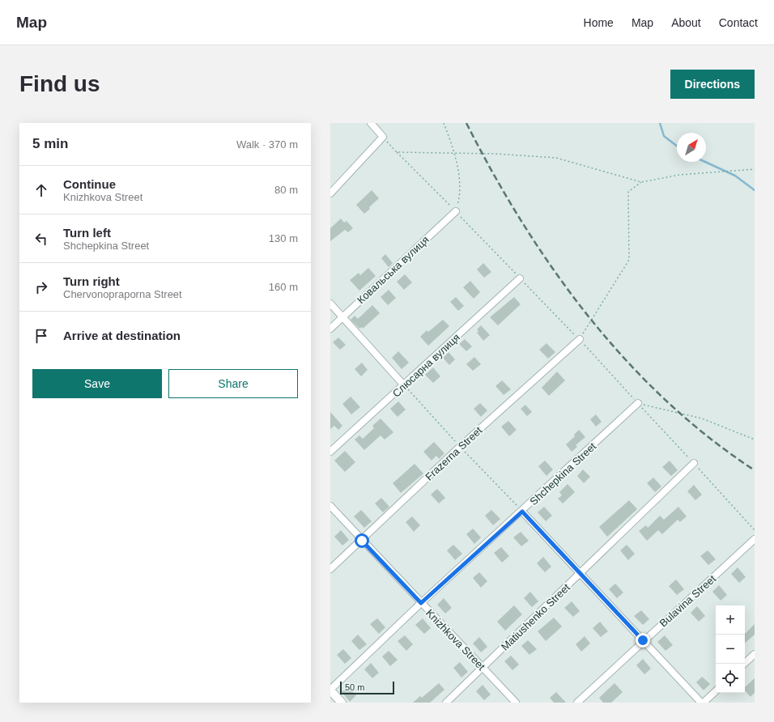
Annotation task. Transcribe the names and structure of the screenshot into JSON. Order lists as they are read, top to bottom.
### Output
{
  "streets": {
    "street": [
      "Ковальська вулиця",
      "Слюсарна вулиця",
      "Frazerna Street",
      "Shchepkina Street",
      "Bulavina Street",
      "Matiushenko Street",
      "Knizhkova Street"
    ]
  },
  "crossings": [
    ["Frazerna Street", "Knizhkova Street"],
    ["Shchepkina Street", "Knizhkova Street"],
    ["Matiushenko Street", "Knizhkova Street"]
  ],
  "scale_bar": "50 m",
  "north": "top right",
  "page": {
    "header": "Map",
    "nav": [
      "Home",
      "Map",
      "About",
      "Contact"
    ],
    "buttons": [
      "Directions",
      ["Save", "Share"]
    ],
    "title": "Find us",
    "heading": ["5 min", "Walk · 370 m"],
    "list": [
      ["Continue", "Knizhkova Street", "80 m"],
      ["Turn left", "Shchepkina Street", "130 m"],
      ["Turn right", "Chervonopraporna Street", "160 m"],
      "Arrive at destination"
    ],
    "map_buttons": ["+", "−"],
    "scale": "50 m"
  }
}
